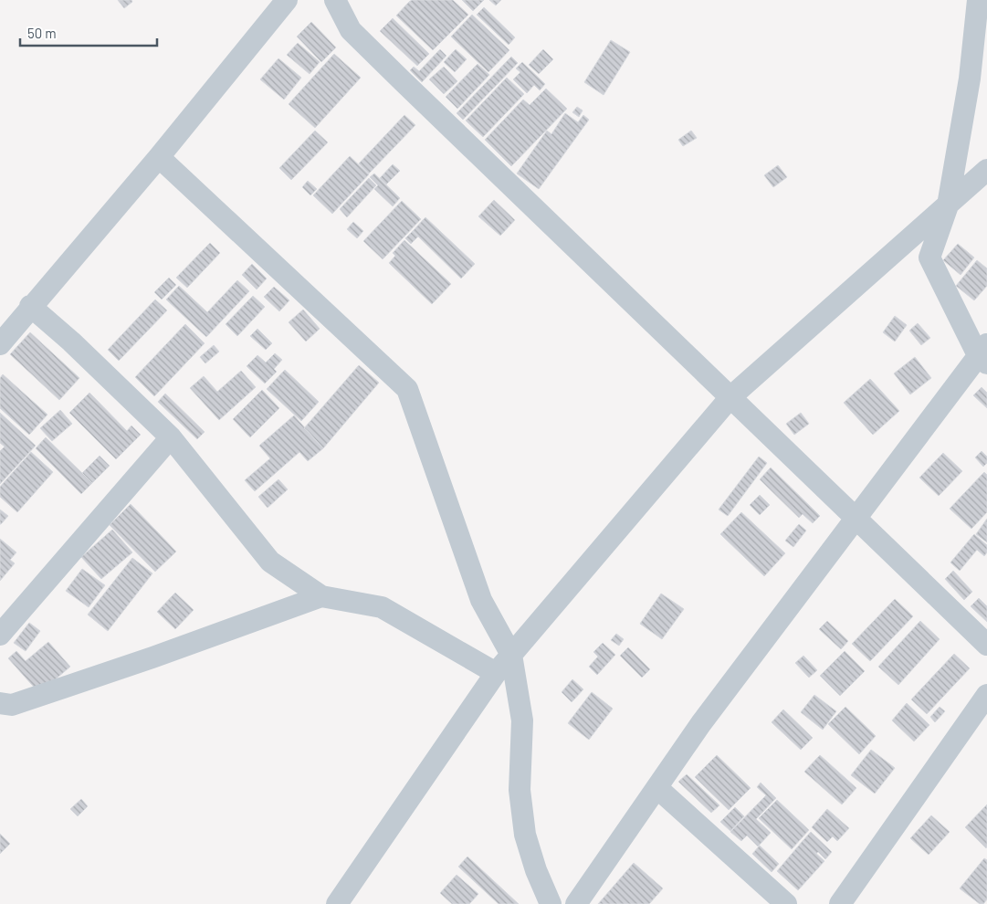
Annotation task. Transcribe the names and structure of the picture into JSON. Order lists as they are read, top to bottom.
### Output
{
  "scale_bar": "50 m"
}
